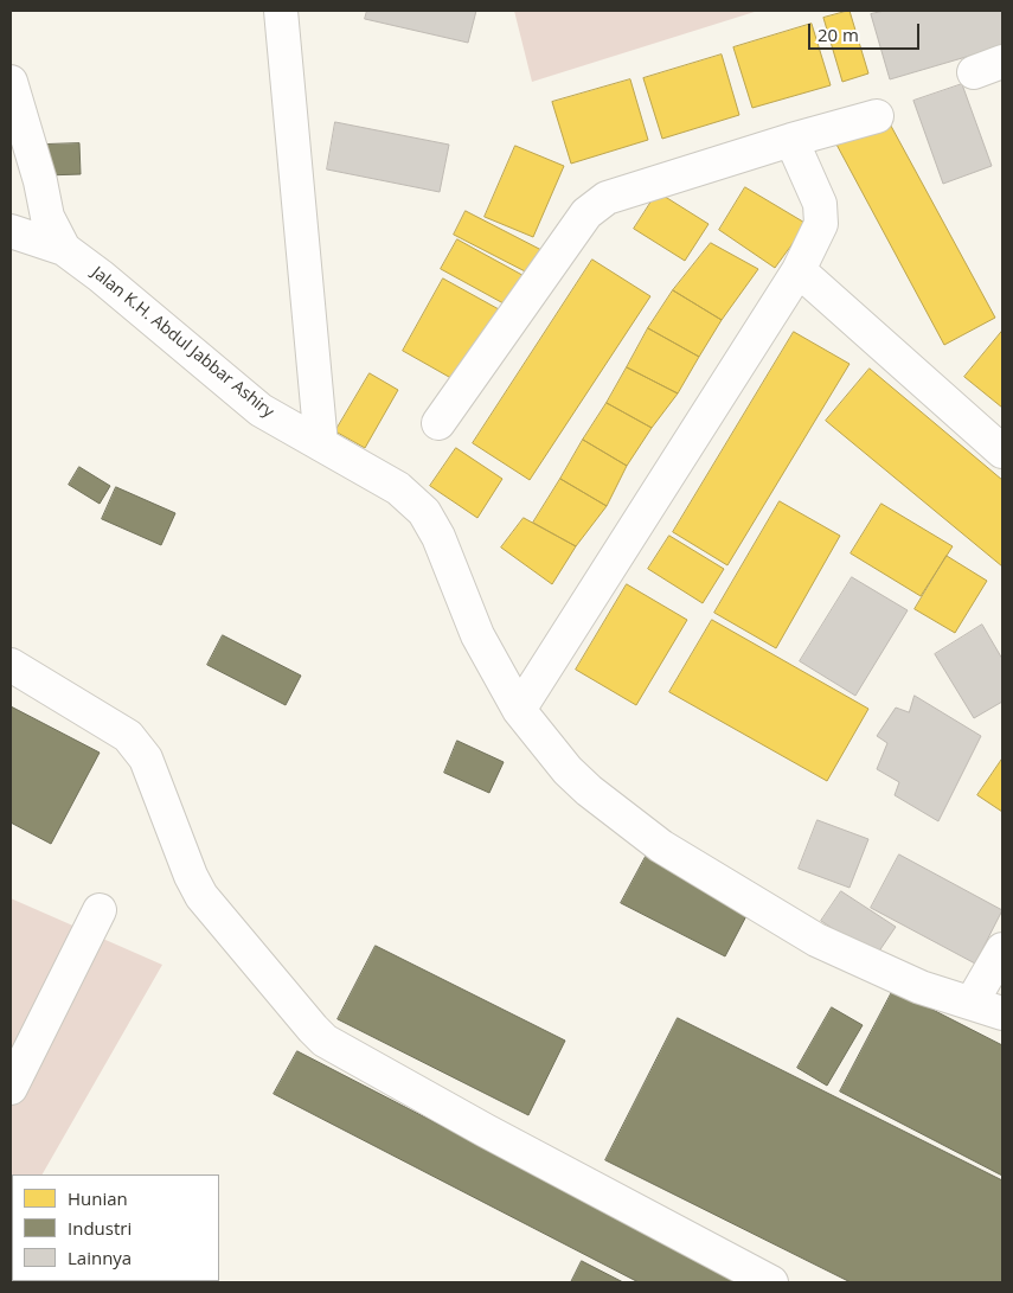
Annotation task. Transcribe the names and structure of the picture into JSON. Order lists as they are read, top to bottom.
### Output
{
  "streets": {
    "street": ["Jalan K.H. Abdul Jabbar Ashiry"]
  },
  "legend": ["Hunian", "Industri", "Lainnya"],
  "scale_bar": "20 m"
}
